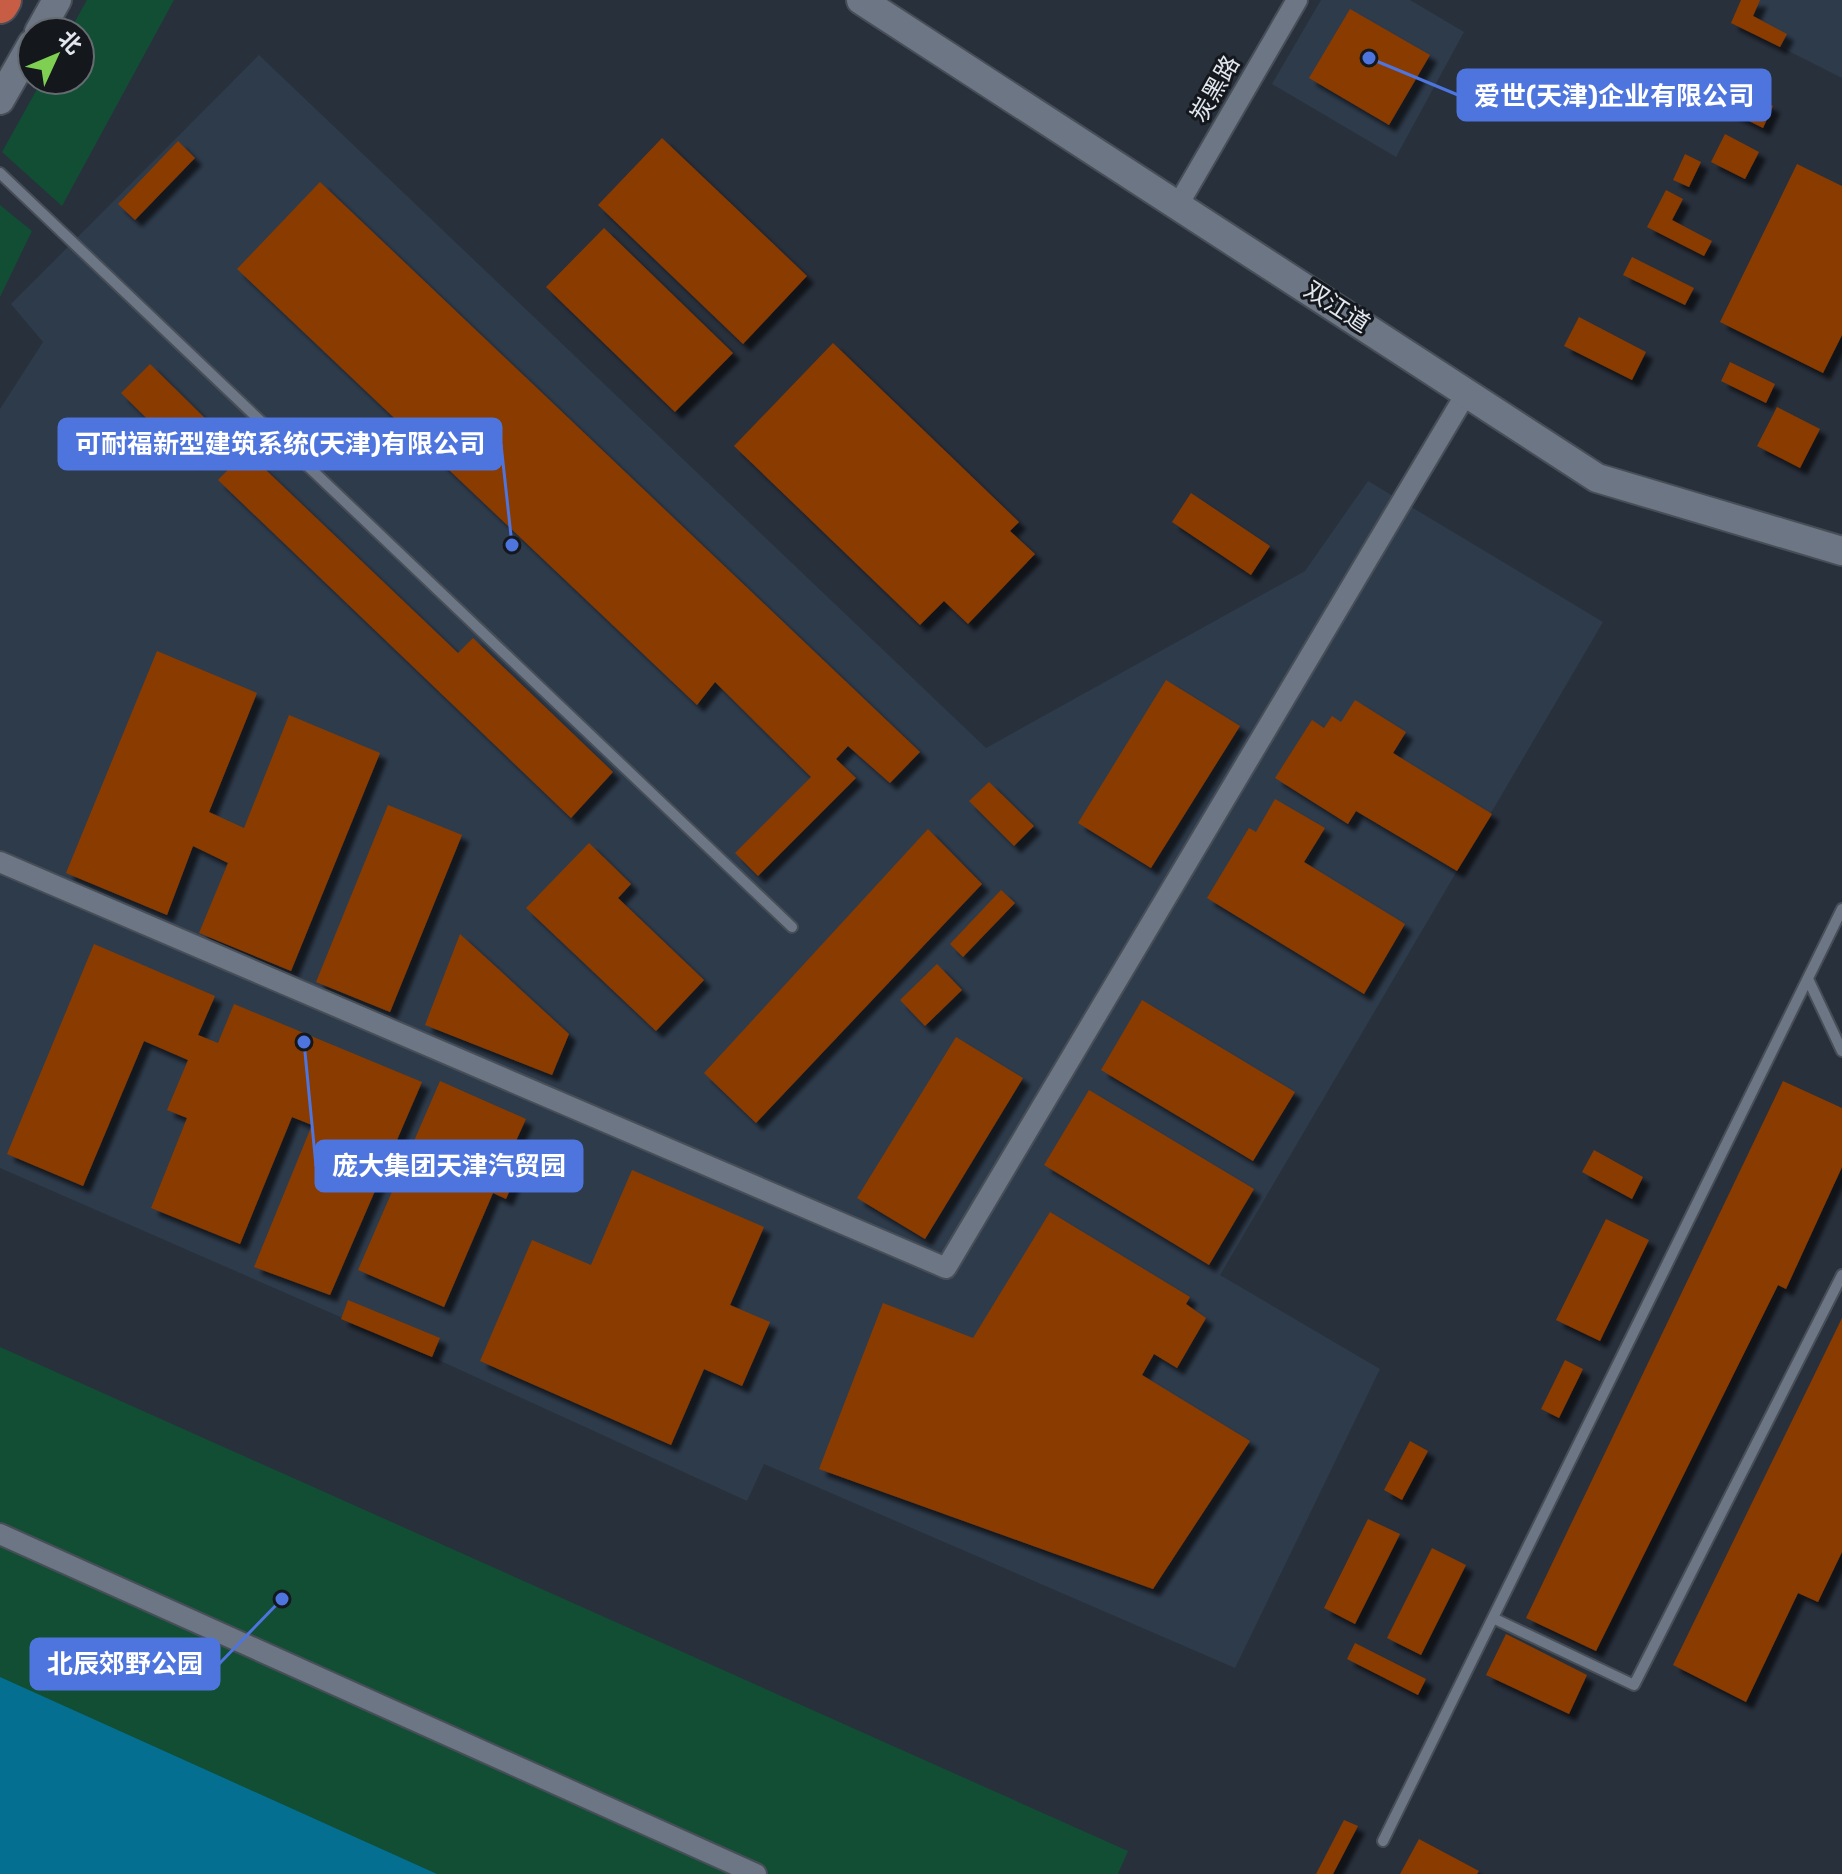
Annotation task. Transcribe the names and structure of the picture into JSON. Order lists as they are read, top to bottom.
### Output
{
  "streets": {
    "main road": ["双江道"],
    "street": ["炭黑路"]
  },
  "crossings": [
    ["炭黑路", "双江道"]
  ],
  "places": [
    "爱世(天津)企业有限公司",
    "可耐福新型建筑系统(天津)有限公司",
    "庞大集团天津汽贸园",
    "北辰郊野公园"
  ],
  "north": "top right"
}
